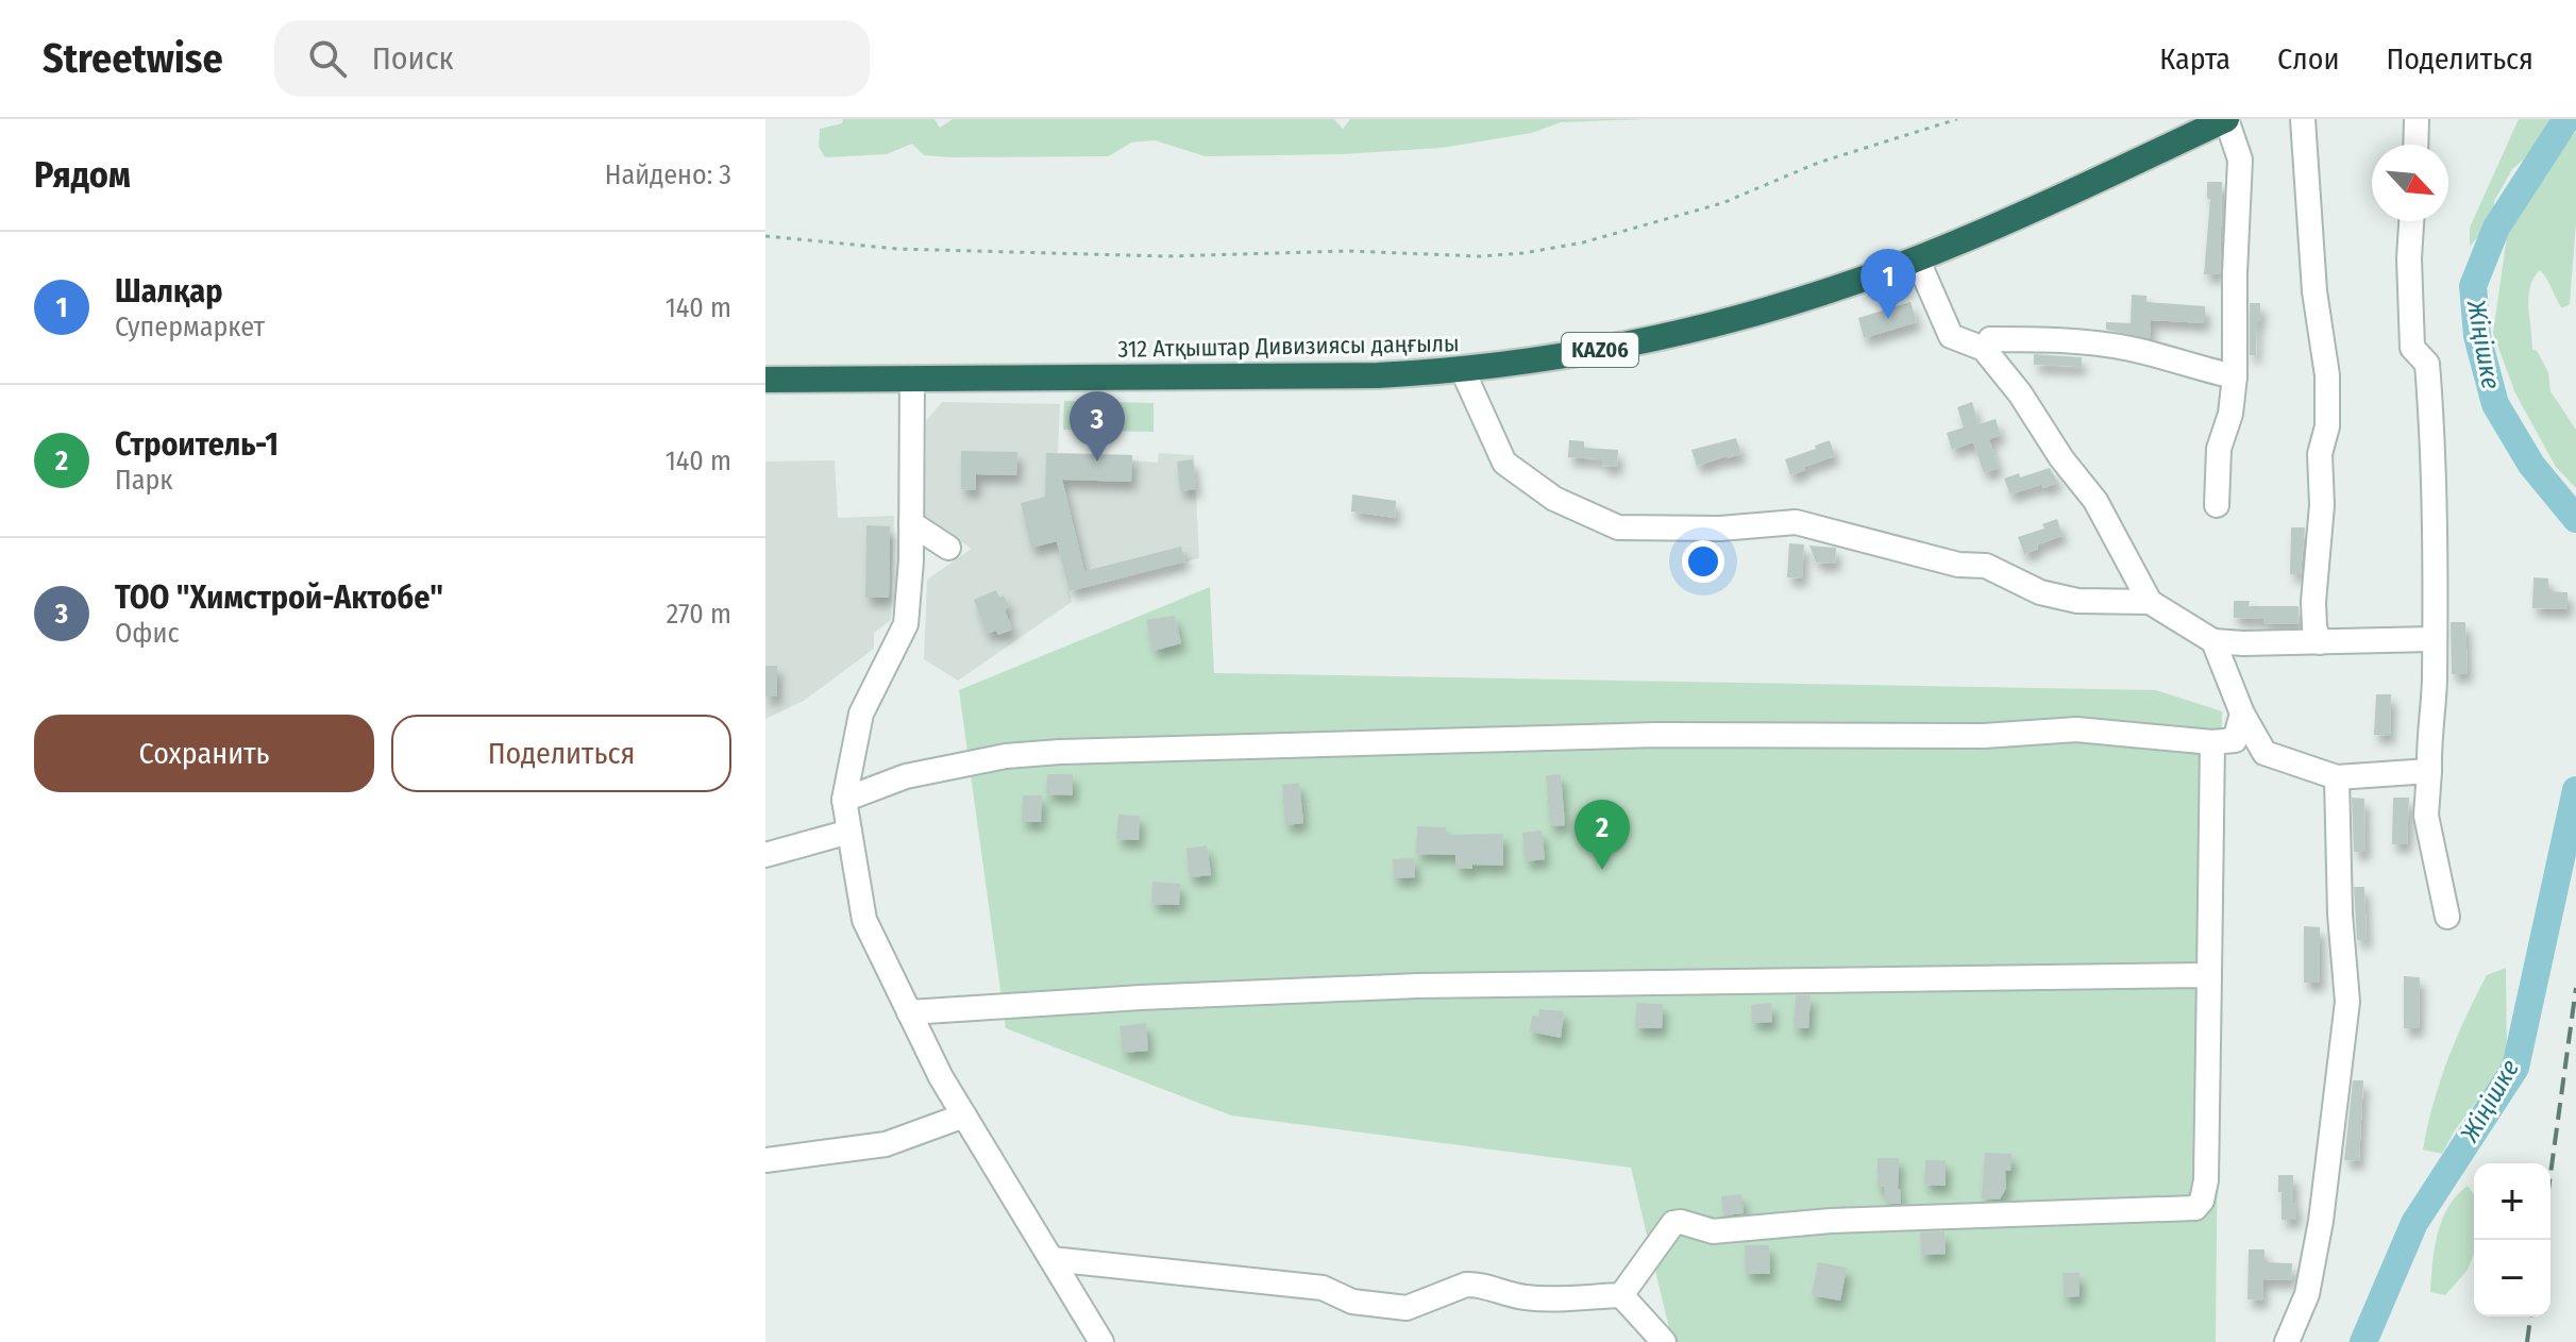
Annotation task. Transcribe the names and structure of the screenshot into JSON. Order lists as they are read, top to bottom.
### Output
{
  "streets": {
    "highway": ["312 Атқыштар Дивизиясы даңғылы", "KАZ06"]
  },
  "water": ["Жіңішке"],
  "north": "bottom right",
  "page": {
    "header": "Streetwise",
    "search": "Поиск",
    "nav": ["Карта", "Слои", "Поделиться"],
    "heading": ["Рядом", "Найдено: 3"],
    "list": [
      {
        "mark": "1",
        "name": "Шалқар",
        "note": "Супермаркет",
        "value": "140 m"
      },
      {
        "mark": "2",
        "name": "Строитель-1",
        "note": "Парк",
        "value": "140 m"
      },
      {
        "mark": "3",
        "name": "ТОО \"Химстрой-Актобе\"",
        "note": "Офис",
        "value": "270 m"
      }
    ],
    "pins": ["1", "3", "2"],
    "buttons": ["Сохранить", "Поделиться"],
    "map_buttons": ["+", "−"]
  }
}
